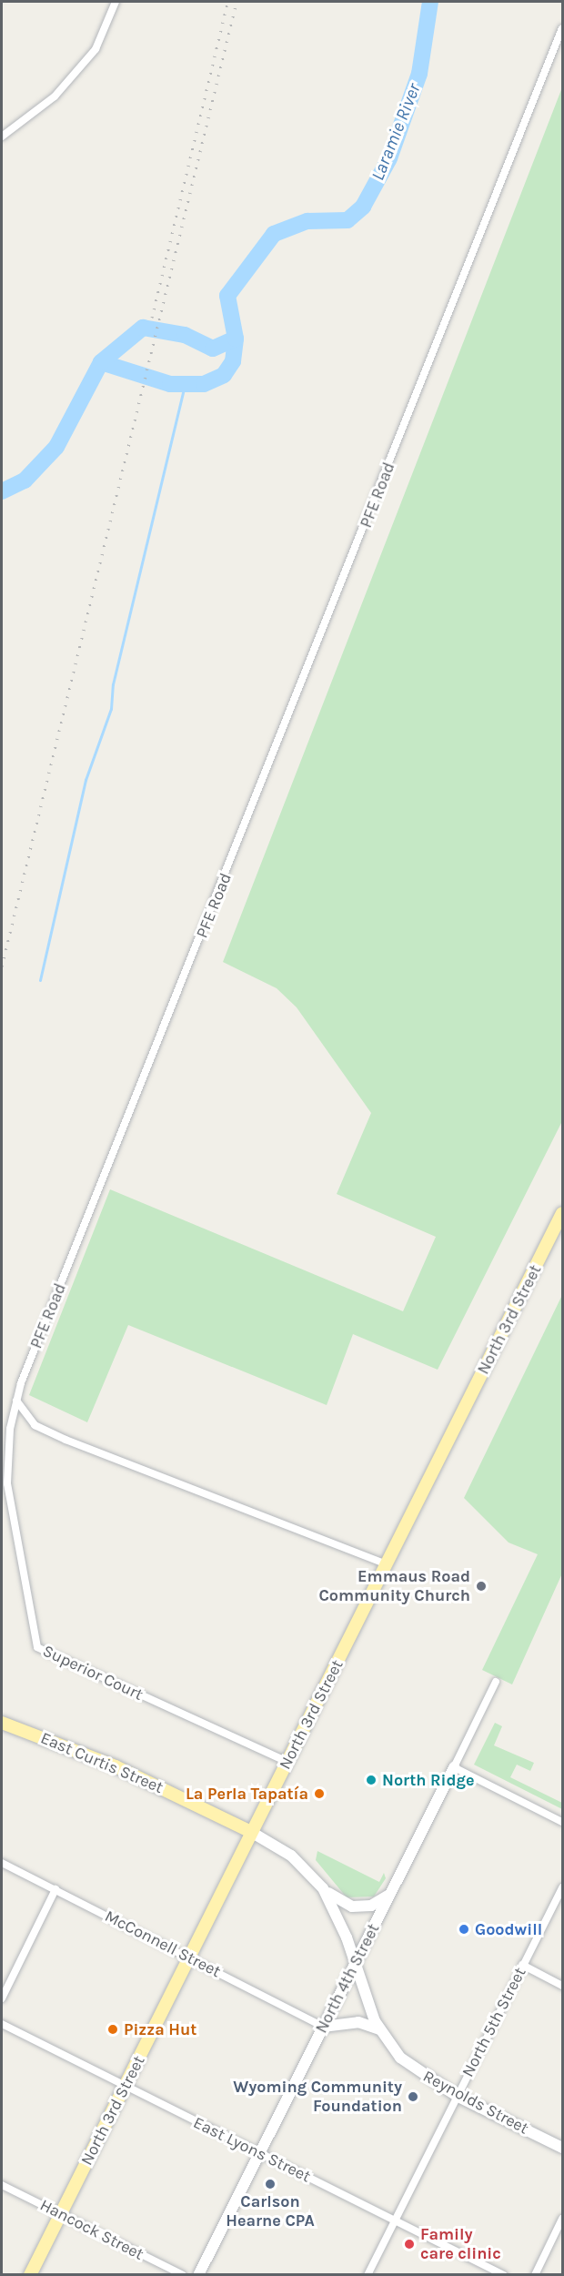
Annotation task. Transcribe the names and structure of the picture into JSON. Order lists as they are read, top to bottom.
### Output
{
  "streets": {
    "main road": ["North 3rd Street", "East Curtis Street"],
    "street": [
      "PFE Road",
      "Superior Court",
      "McConnell Street",
      "North 4th Street",
      "North 5th Street",
      "Reynolds Street",
      "East Lyons Street",
      "Hancock Street"
    ]
  },
  "crossings": [
    ["PFE Road", "Superior Court"],
    ["North 3rd Street", "Superior Court"],
    ["North 3rd Street", "East Curtis Street"],
    ["North 3rd Street", "McConnell Street"],
    ["North 3rd Street", "East Lyons Street"],
    ["North 3rd Street", "Hancock Street"],
    ["East Curtis Street", "North 4th Street"],
    ["East Curtis Street", "Reynolds Street"],
    ["McConnell Street", "North 4th Street"],
    ["North 4th Street", "Reynolds Street"],
    ["North 4th Street", "East Lyons Street"],
    ["North 5th Street", "Reynolds Street"],
    ["North 5th Street", "East Lyons Street"]
  ],
  "water": ["Laramie River"],
  "places": [
    "Emmaus Road Community Church",
    "North Ridge",
    "La Perla Tapatía",
    "Goodwill",
    "Pizza Hut",
    "Wyoming Community Foundation",
    "Carlson Hearne CPA",
    "Family care clinic"
  ]
}
